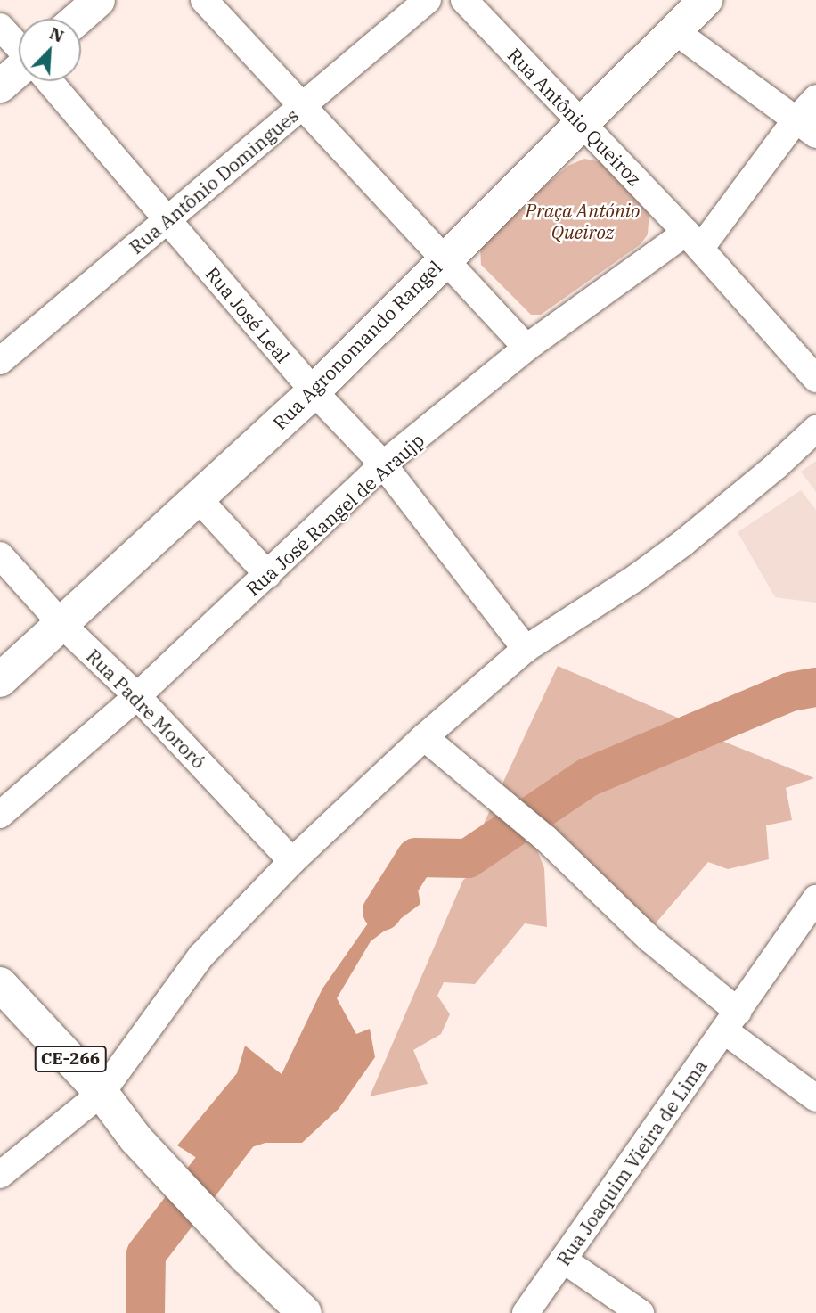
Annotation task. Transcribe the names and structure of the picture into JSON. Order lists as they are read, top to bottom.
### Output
{
  "streets": {
    "main road": ["Rua Agronomando Rangel", "CE-266"],
    "street": [
      "Rua Antônio Queiroz",
      "Rua Antônio Domingues",
      "Rua José Leal",
      "Rua José Rangel de Araujp",
      "Rua Padre Mororó",
      "Rua Joaquim Vieira de Lima"
    ]
  },
  "crossings": [
    ["Rua Antônio Queiroz", "Rua Agronomando Rangel"],
    ["Rua Antônio Queiroz", "Rua José Rangel de Araujp"],
    ["Rua Antônio Domingues", "Rua José Leal"],
    ["Rua José Leal", "Rua Agronomando Rangel"],
    ["Rua José Leal", "Rua José Rangel de Araujp"],
    ["Rua Agronomando Rangel", "Rua Padre Mororó"],
    ["Rua José Rangel de Araujp", "Rua Padre Mororó"]
  ],
  "parks": ["Praça António Queiroz"],
  "north": "top right"
}
